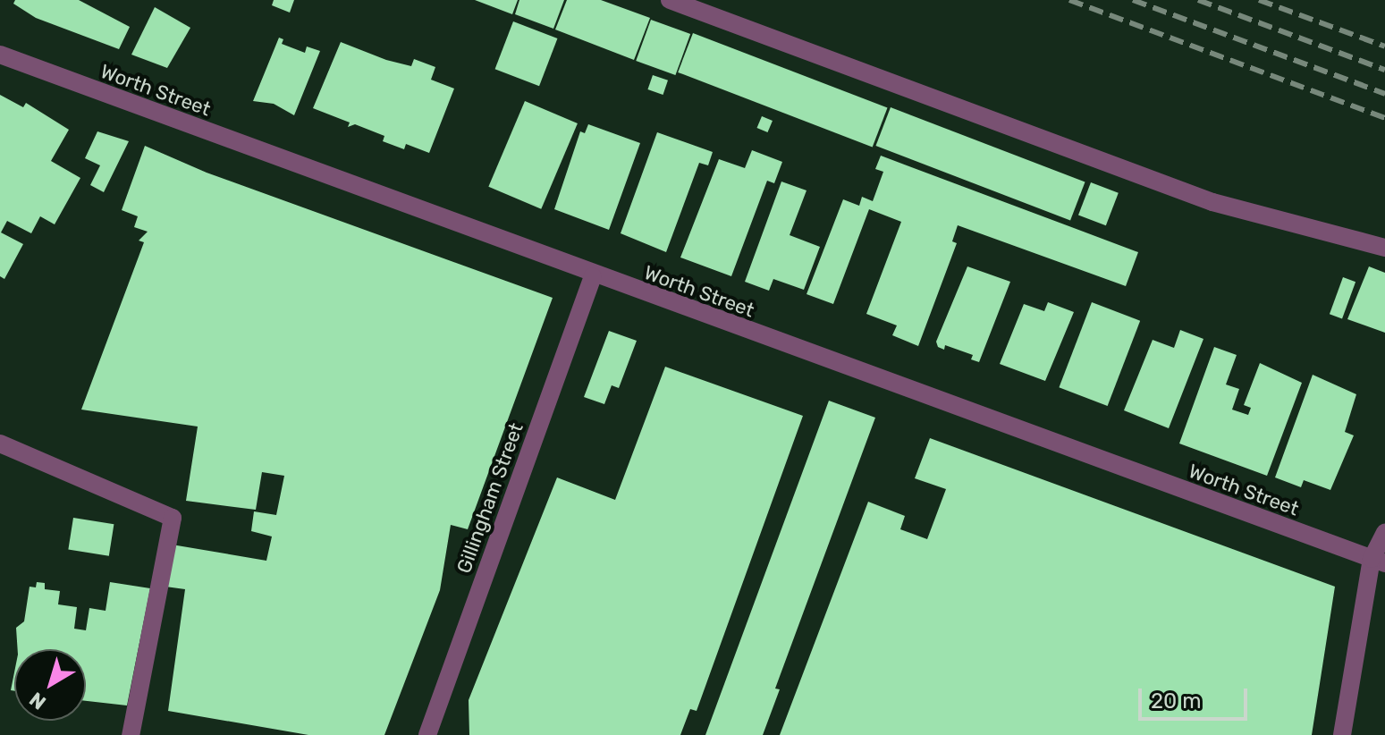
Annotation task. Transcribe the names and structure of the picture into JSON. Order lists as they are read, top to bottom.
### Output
{
  "streets": {
    "street": ["Worth Street", "Gillingham Street"]
  },
  "crossings": [
    ["Worth Street", "Gillingham Street"]
  ],
  "scale_bar": "20 m",
  "north": "bottom left"
}
